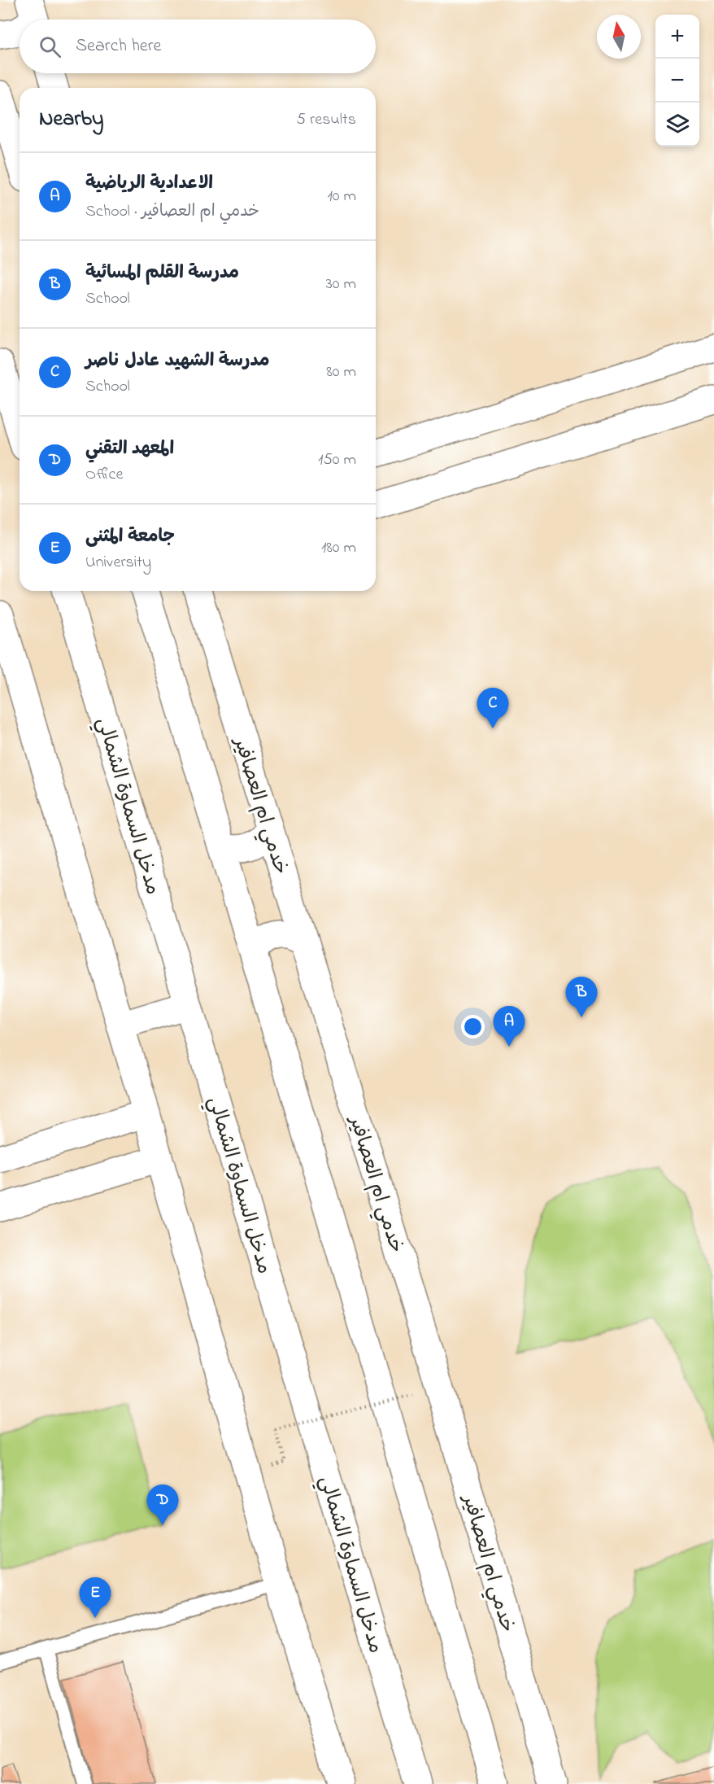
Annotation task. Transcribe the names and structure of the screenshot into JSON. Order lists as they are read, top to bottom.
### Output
{
  "streets": {
    "main road": ["مدخل السماوة الشمالي", "خدمي ام العصافير"]
  },
  "north": "top",
  "page": {
    "map_buttons": ["+", "−"],
    "search": "Search here",
    "heading": ["Nearby", "5 results"],
    "list": [
      {
        "mark": "A",
        "name": "الاعدادية الرياضية",
        "note": "School · خدمي ام العصافير",
        "value": "10 m"
      },
      {
        "mark": "B",
        "name": "مدرسة القلم المسائية",
        "note": "School",
        "value": "30 m"
      },
      {
        "mark": "C",
        "name": "مدرسة الشهيد عادل ناصر",
        "note": "School",
        "value": "80 m"
      },
      {
        "mark": "D",
        "name": "المعهد التقني",
        "note": "Office",
        "value": "150 m"
      },
      {
        "mark": "E",
        "name": "جامعة المثنى",
        "note": "University",
        "value": "180 m"
      }
    ],
    "pins": [
      "C",
      "B",
      "A",
      "D",
      "E"
    ]
  }
}
